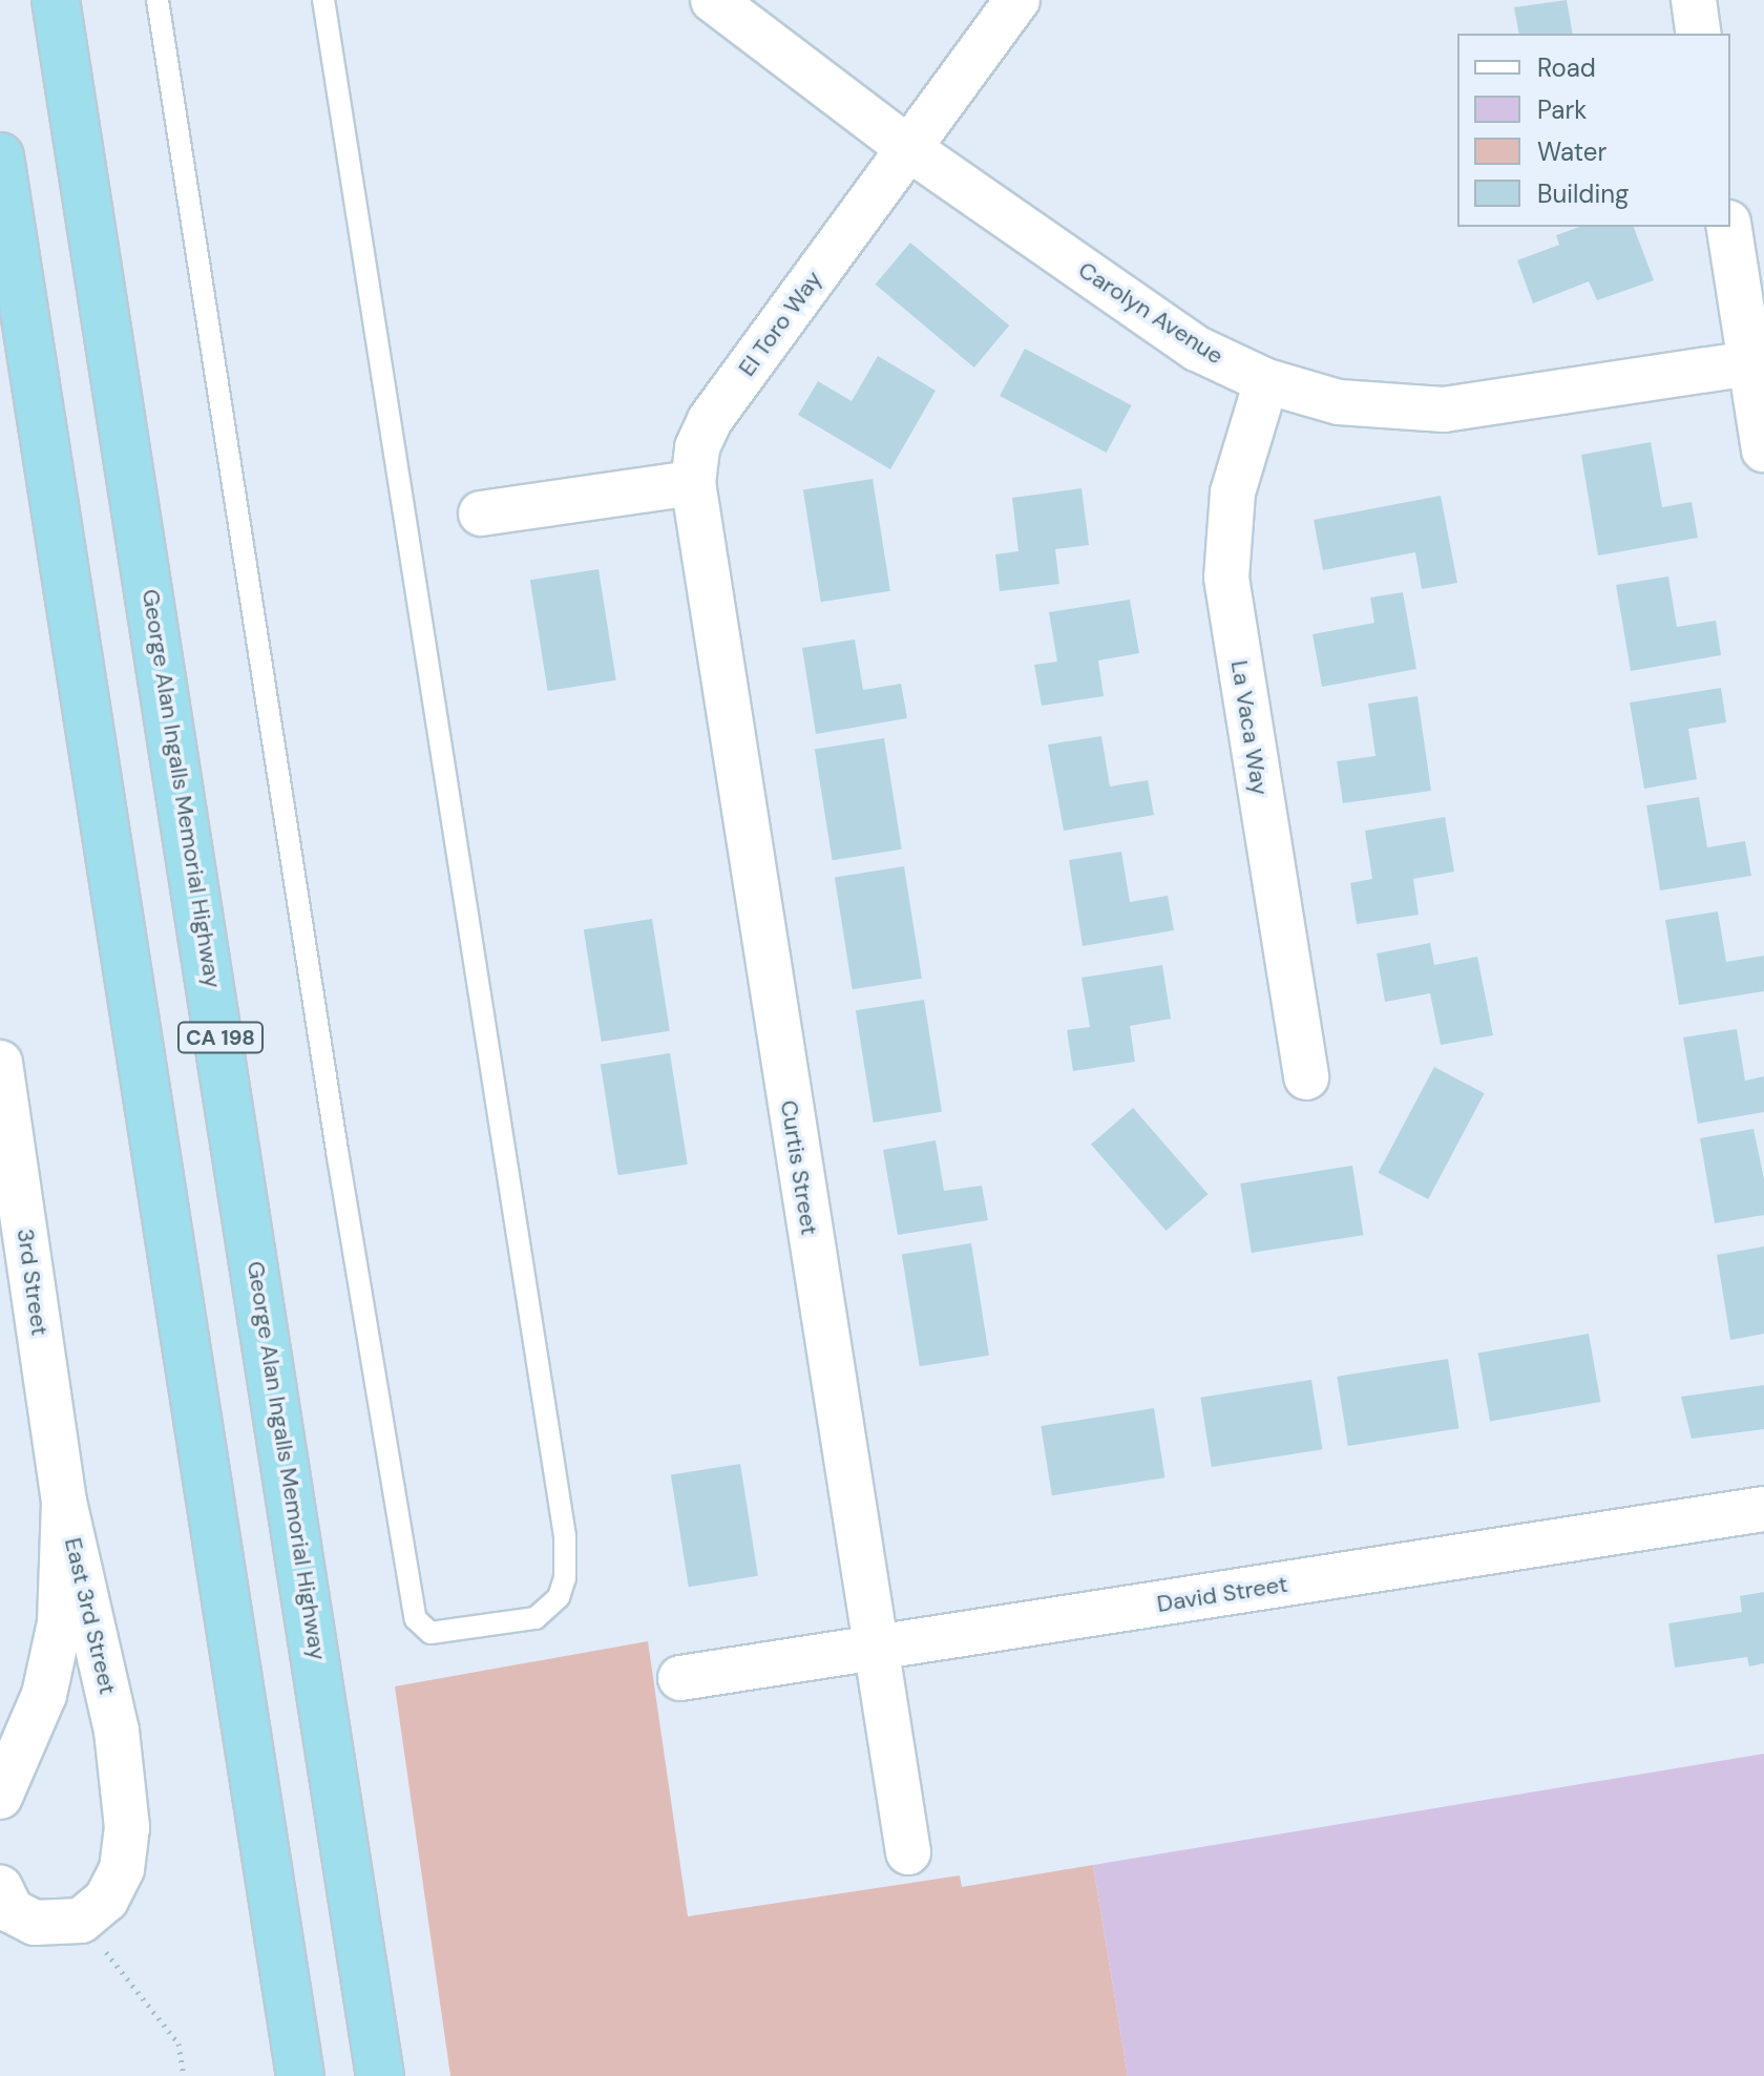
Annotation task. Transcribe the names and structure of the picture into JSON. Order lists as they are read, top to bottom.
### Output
{
  "streets": {
    "highway": ["George Alan Ingalls Memorial Highway", "CA 198"],
    "street": [
      "Carolyn Avenue",
      "El Toro Way",
      "La Vaca Way",
      "Curtis Street",
      "3rd Street",
      "David Street",
      "East 3rd Street"
    ]
  },
  "crossings": [
    ["Carolyn Avenue", "El Toro Way"],
    ["Carolyn Avenue", "La Vaca Way"],
    ["El Toro Way", "Curtis Street"],
    ["Curtis Street", "David Street"],
    ["3rd Street", "East 3rd Street"]
  ],
  "legend": [
    "Road",
    "Park",
    "Water",
    "Building"
  ]
}
